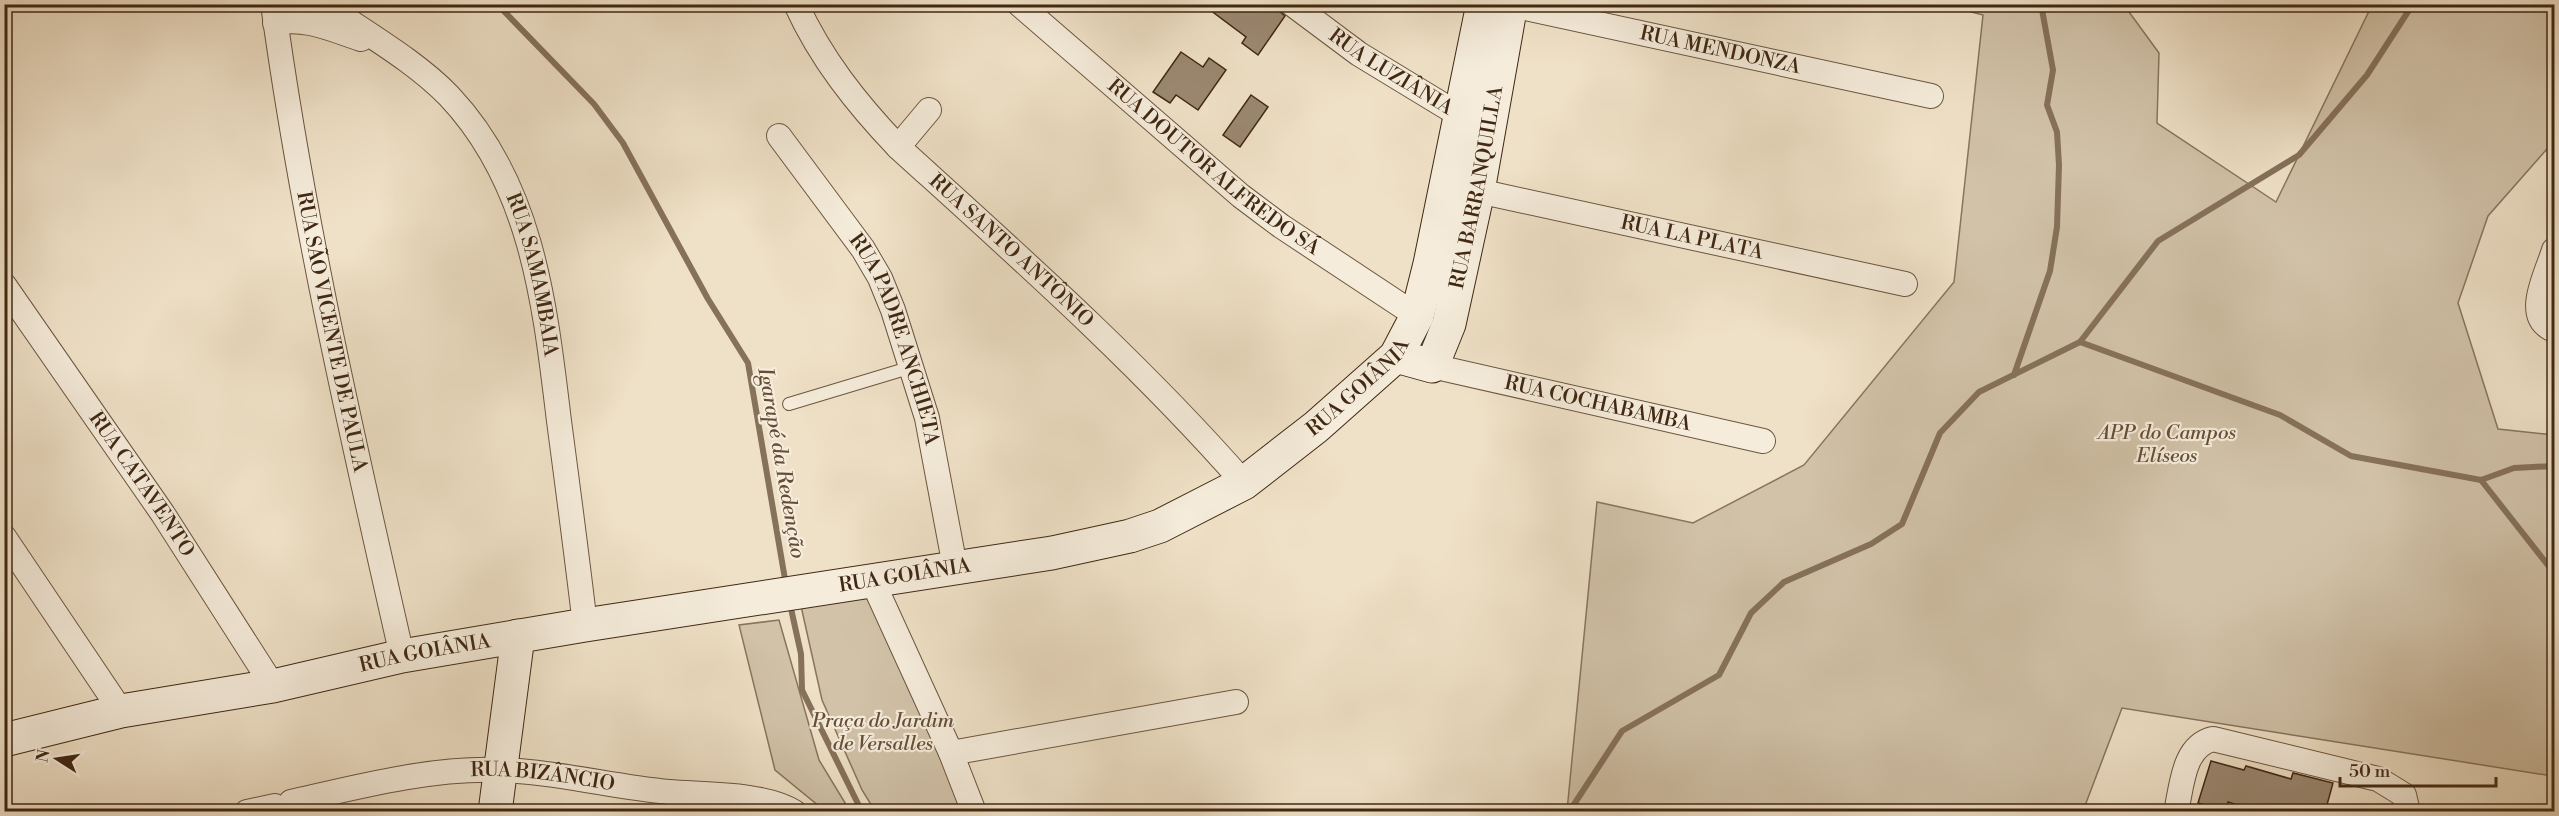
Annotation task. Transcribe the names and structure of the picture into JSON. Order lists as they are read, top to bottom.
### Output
{
  "streets": {
    "street": [
      "RUA MENDONZA",
      "RUA LUZIÂNIA",
      "RUA DOUTOR ALFREDO SÁ",
      "RUA BARRANQUILLA",
      "RUA LA PLATA",
      "RUA SANTO ANTÔNIO",
      "RUA SAMAMBAIA",
      "RUA SÃO VICENTE DE PAULA",
      "RUA PADRE ANCHIETA",
      "RUA GOIÂNIA",
      "RUA COCHABAMBA",
      "RUA CATAVENTO",
      "RUA BIZÂNCIO"
    ]
  },
  "crossings": [
    ["RUA MENDONZA", "RUA BARRANQUILLA"],
    ["RUA LUZIÂNIA", "RUA GOIÂNIA"],
    ["RUA DOUTOR ALFREDO SÁ", "RUA GOIÂNIA"],
    ["RUA BARRANQUILLA", "RUA LA PLATA"],
    ["RUA BARRANQUILLA", "RUA COCHABAMBA"],
    ["RUA SANTO ANTÔNIO", "RUA GOIÂNIA"],
    ["RUA SAMAMBAIA", "RUA GOIÂNIA"],
    ["RUA SÃO VICENTE DE PAULA", "RUA GOIÂNIA"],
    ["RUA PADRE ANCHIETA", "RUA GOIÂNIA"],
    ["RUA GOIÂNIA", "RUA CATAVENTO"]
  ],
  "water": ["Igarapé da Redenção"],
  "parks": ["APP do Campos Elíseos", "Praça do Jardim de Versalles"],
  "scale_bar": "50 m",
  "north": "left"
}
